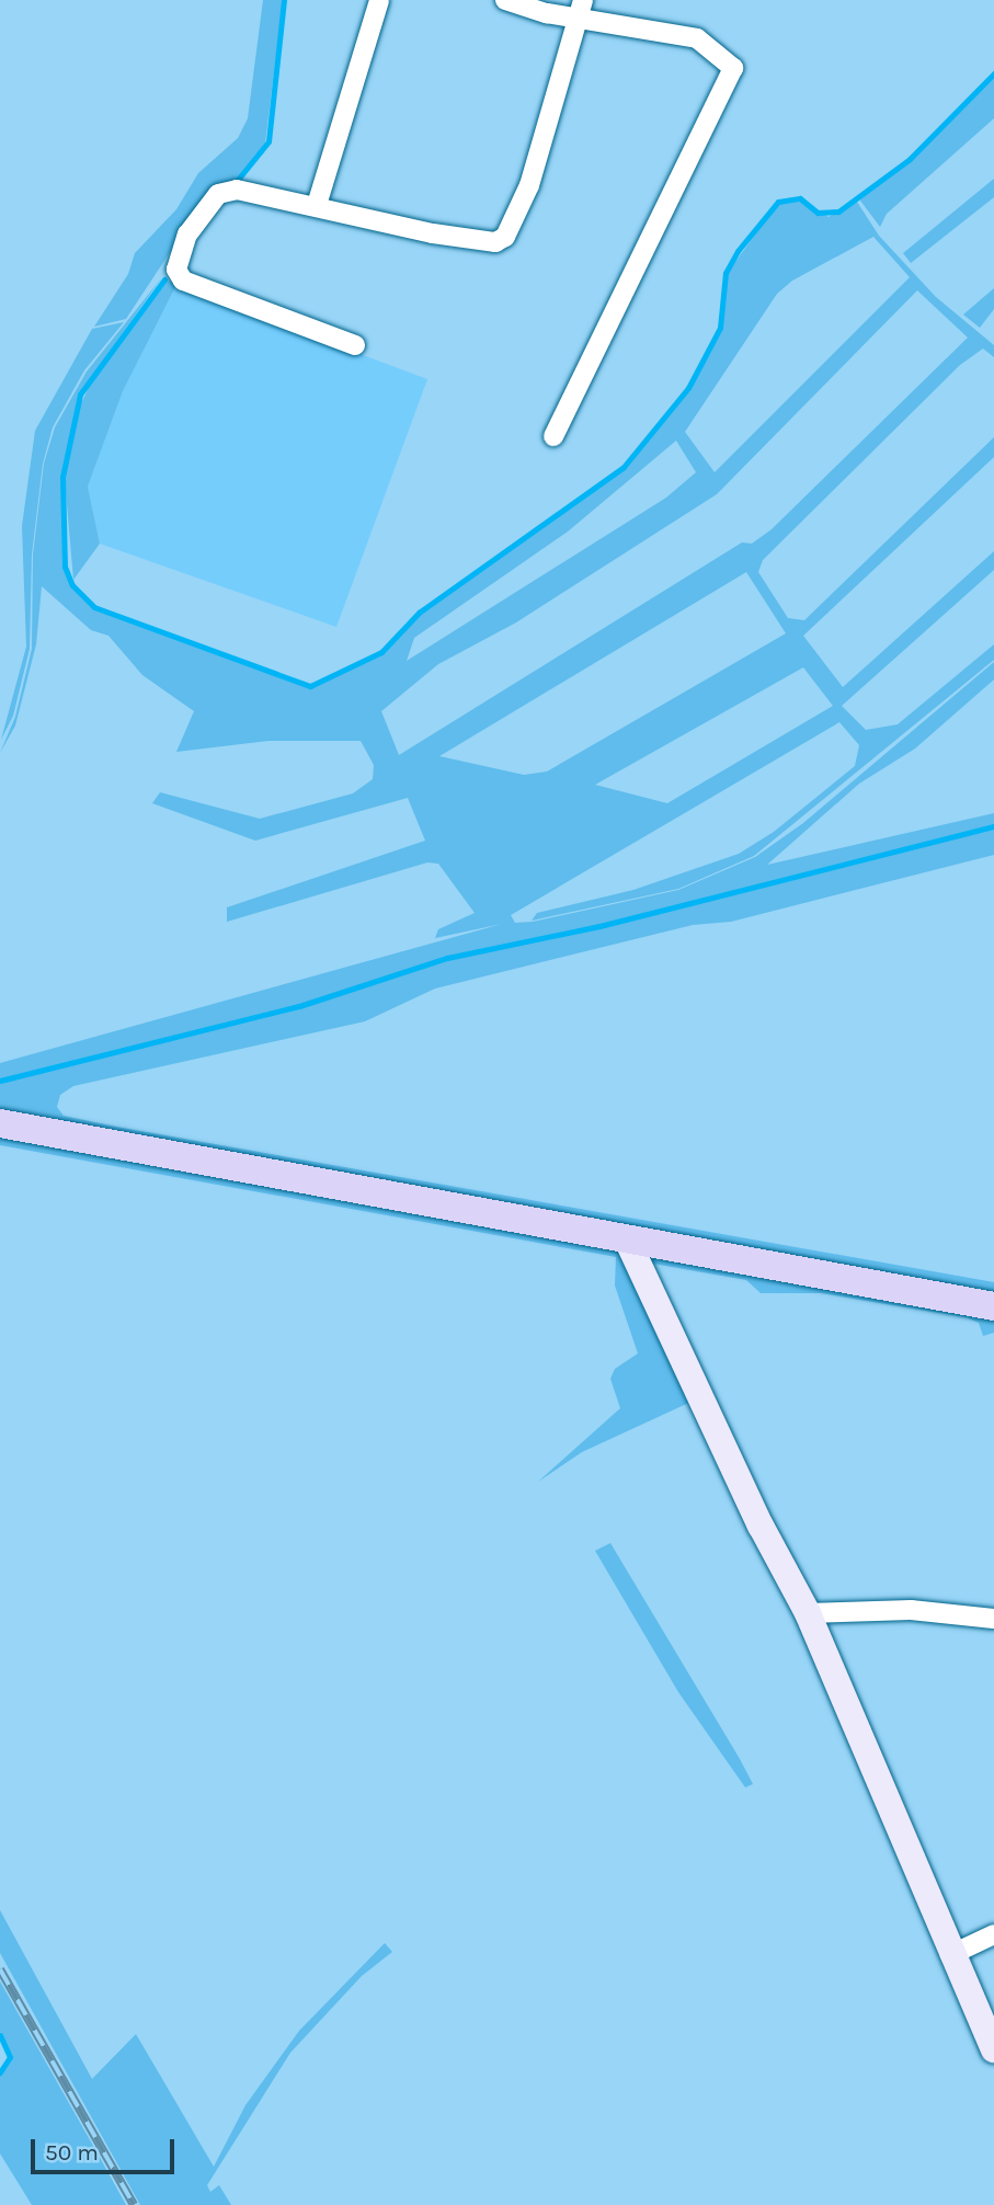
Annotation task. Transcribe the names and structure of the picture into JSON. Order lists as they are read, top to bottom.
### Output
{
  "scale_bar": "50 m"
}
